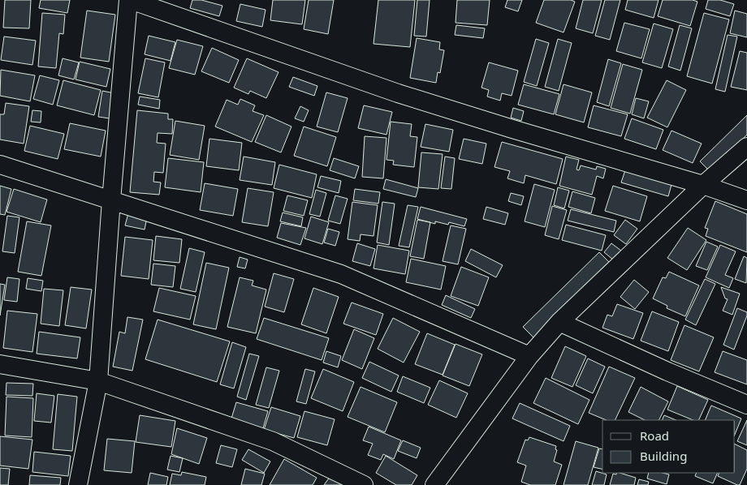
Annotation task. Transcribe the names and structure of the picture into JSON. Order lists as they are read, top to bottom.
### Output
{
  "legend": ["Road", "Building"]
}
